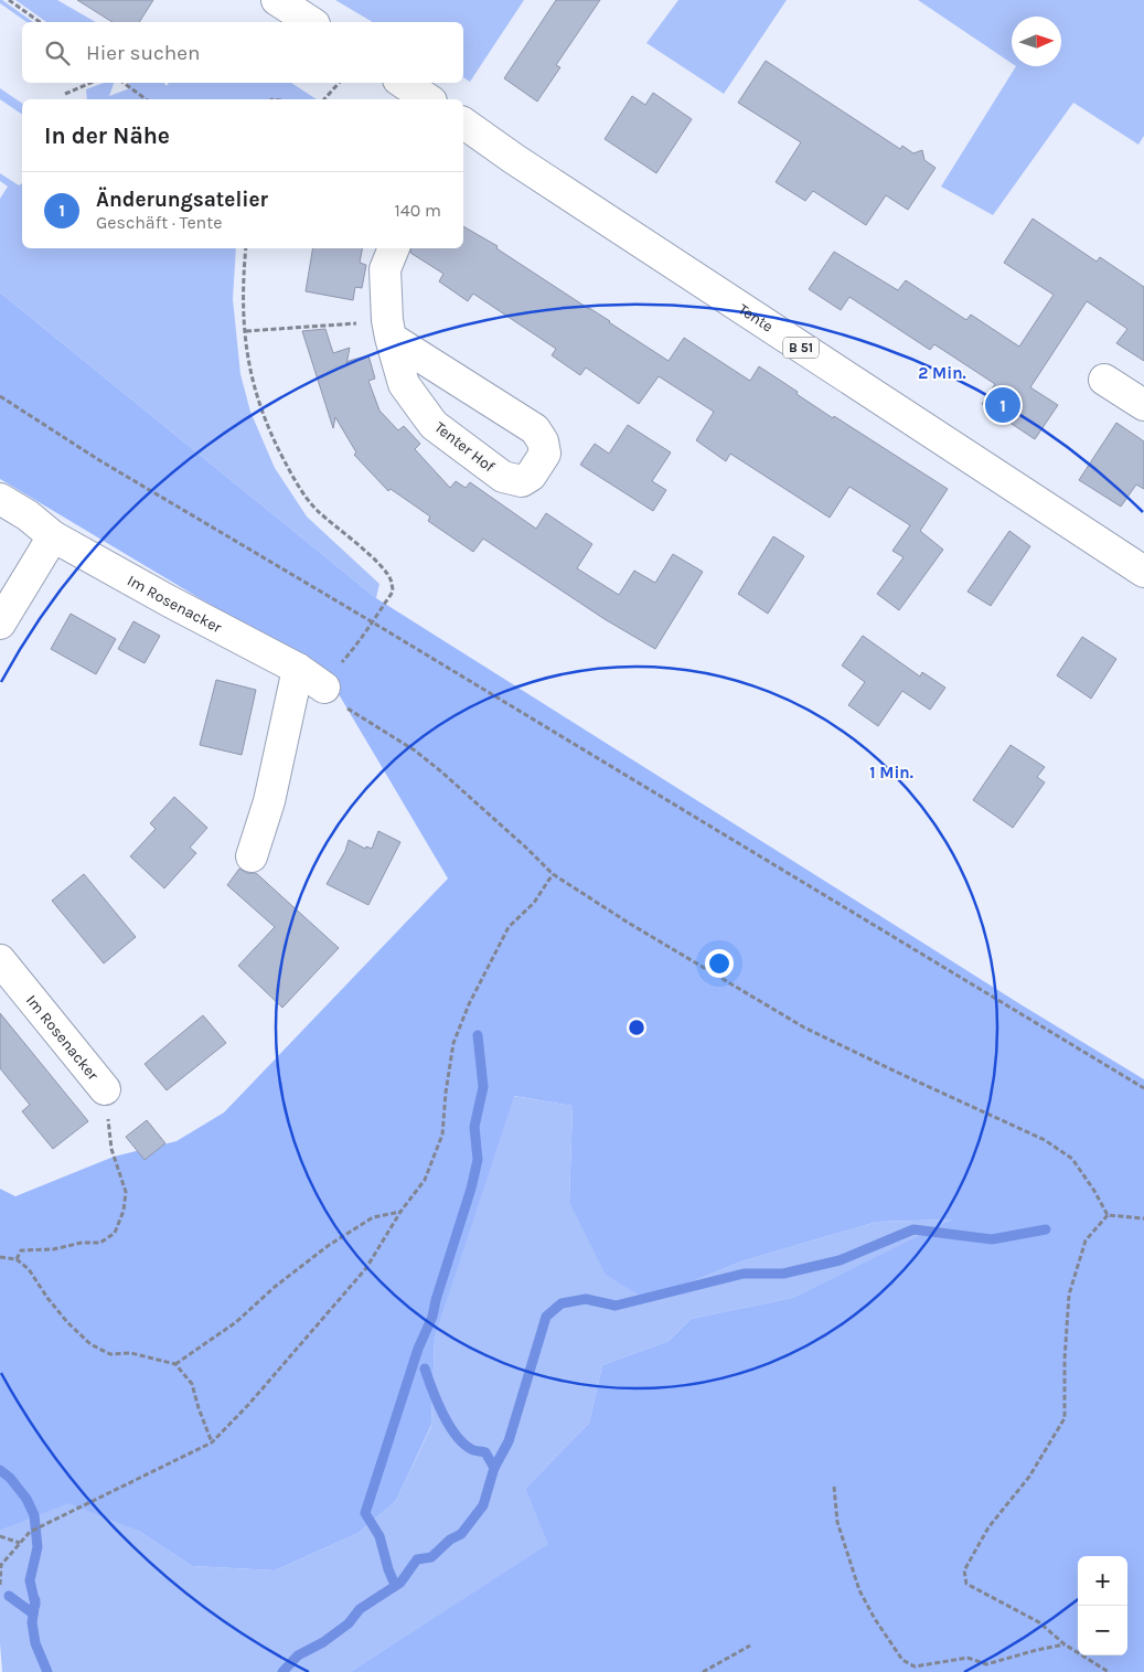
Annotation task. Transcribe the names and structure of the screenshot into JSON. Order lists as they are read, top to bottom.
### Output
{
  "streets": {
    "street": [
      "Tente",
      "B 51",
      "Tenter Hof",
      "Im Rosenacker"
    ]
  },
  "north": "right",
  "page": {
    "search": "Hier suchen",
    "heading": "In der Nähe",
    "list": [
      {
        "mark": "1",
        "name": "Änderungsatelier",
        "note": "Geschäft · Tente",
        "value": "140 m"
      }
    ],
    "pins": "1",
    "map_buttons": ["+", "−"]
  },
  "rings": ["2 Min.", "1 Min."]
}
